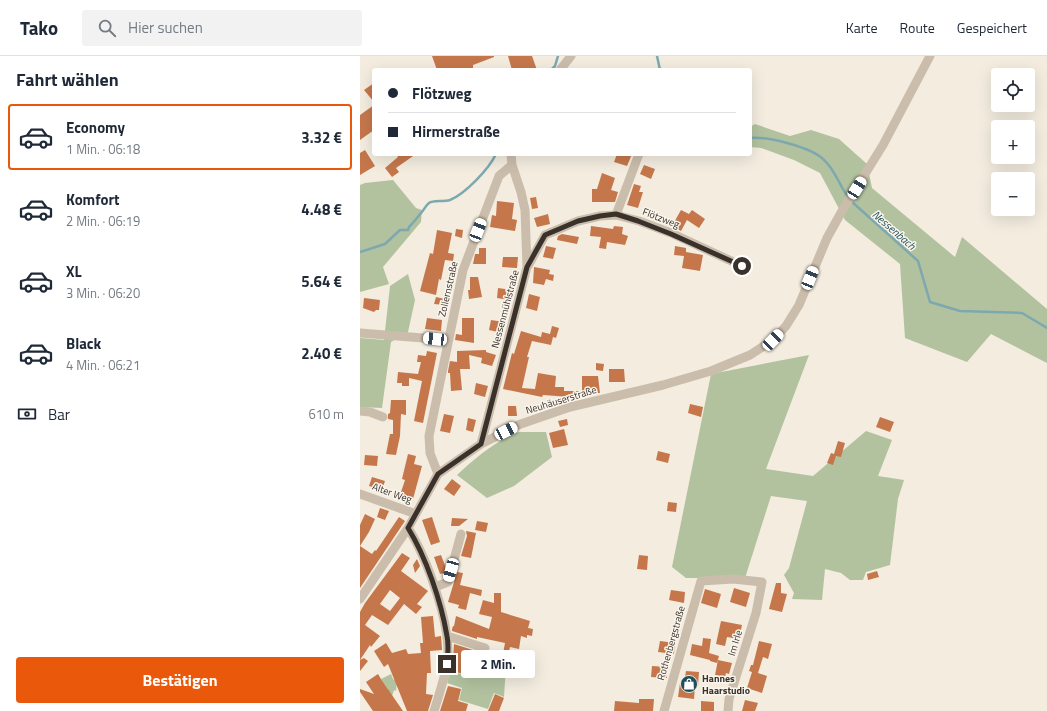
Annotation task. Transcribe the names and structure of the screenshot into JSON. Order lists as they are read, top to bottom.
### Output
{
  "streets": {
    "street": [
      "Flötzweg",
      "Zollernstraße",
      "Nessenmühlstraße",
      "Neuhäuserstraße",
      "Alter Weg",
      "Rothenbergstraße",
      "Im Irle"
    ]
  },
  "crossings": [
    ["Flötzweg", "Nessenmühlstraße"],
    ["Zollernstraße", "Nessenmühlstraße"],
    ["Zollernstraße", "Neuhäuserstraße"],
    ["Nessenmühlstraße", "Neuhäuserstraße"],
    ["Neuhäuserstraße", "Alter Weg"],
    ["Rothenbergstraße", "Im Irle"]
  ],
  "water": ["Nessenbach"],
  "places": {
    "shop": ["Hannes Haarstudio"]
  },
  "page": {
    "header": "Tako",
    "search": "Hier suchen",
    "nav": ["Karte", "Route", "Gespeichert"],
    "heading": "Fahrt wählen",
    "map_buttons": ["+", "−"],
    "banner": ["Flötzweg", "Hirmerstraße"],
    "list": [
      {
        "name": "Economy",
        "note": "1 Min. · 06:18",
        "value": "3.32 €"
      },
      {
        "name": "Komfort",
        "note": "2 Min. · 06:19",
        "value": "4.48 €"
      },
      {
        "name": "XL",
        "note": "3 Min. · 06:20",
        "value": "5.64 €"
      },
      {
        "name": "Black",
        "note": "4 Min. · 06:21",
        "value": "2.40 €"
      }
    ],
    "pay": ["Bar", "610 m"],
    "buttons": "Bestätigen",
    "bubble": "2 Min."
  }
}
